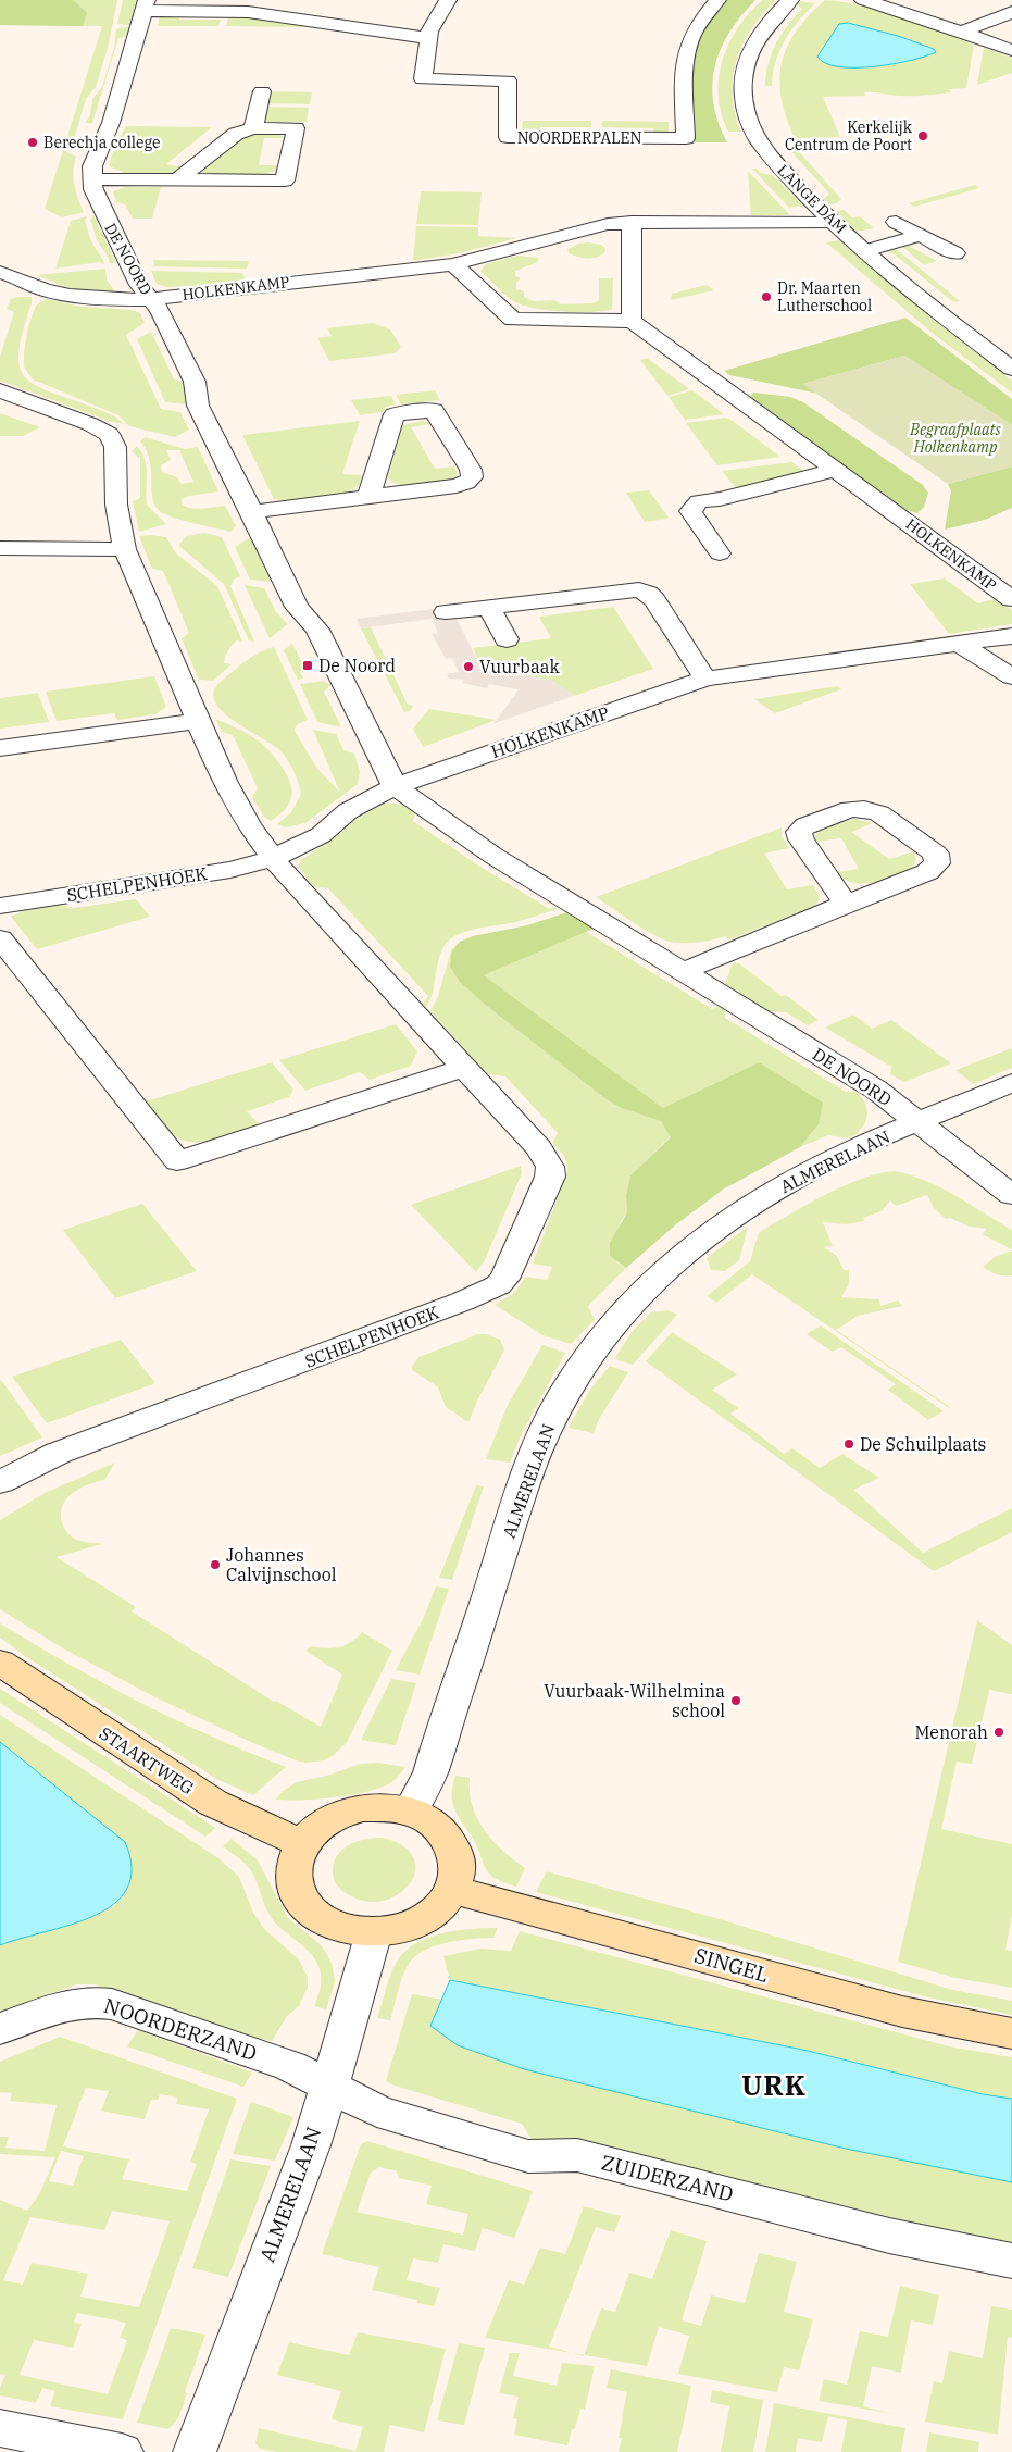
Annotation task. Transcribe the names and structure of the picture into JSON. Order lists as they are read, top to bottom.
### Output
{
  "streets": {
    "main road": ["STAARTWEG", "SINGEL"],
    "street": [
      "NOORDERPALEN",
      "LANGE DAM",
      "DE NOORD",
      "HOLKENKAMP",
      "SCHELPENHOEK",
      "ALMERELAAN",
      "NOORDERZAND",
      "ZUIDERZAND"
    ]
  },
  "crossings": [
    ["LANGE DAM", "HOLKENKAMP"],
    ["DE NOORD", "HOLKENKAMP"],
    ["DE NOORD", "SCHELPENHOEK"],
    ["DE NOORD", "ALMERELAAN"],
    ["HOLKENKAMP", "SCHELPENHOEK"],
    ["ALMERELAAN", "STAARTWEG"],
    ["ALMERELAAN", "SINGEL"],
    ["ALMERELAAN", "NOORDERZAND"],
    ["ALMERELAAN", "ZUIDERZAND"],
    ["STAARTWEG", "SINGEL"],
    ["NOORDERZAND", "ZUIDERZAND"]
  ],
  "districts": ["URK"],
  "parks": ["Begraafplaats Holkenkamp"],
  "places": {
    "other": [
      "Kerkelijk Centrum de Poort",
      "Berechja college",
      "Dr. Maarten Lutherschool",
      "Vuurbaak",
      "De Schuilplaats",
      "Johannes Calvijnschool",
      "Vuurbaak-Wilhelmina school",
      "Menorah"
    ],
    "transit": ["De Noord"]
  }
}
